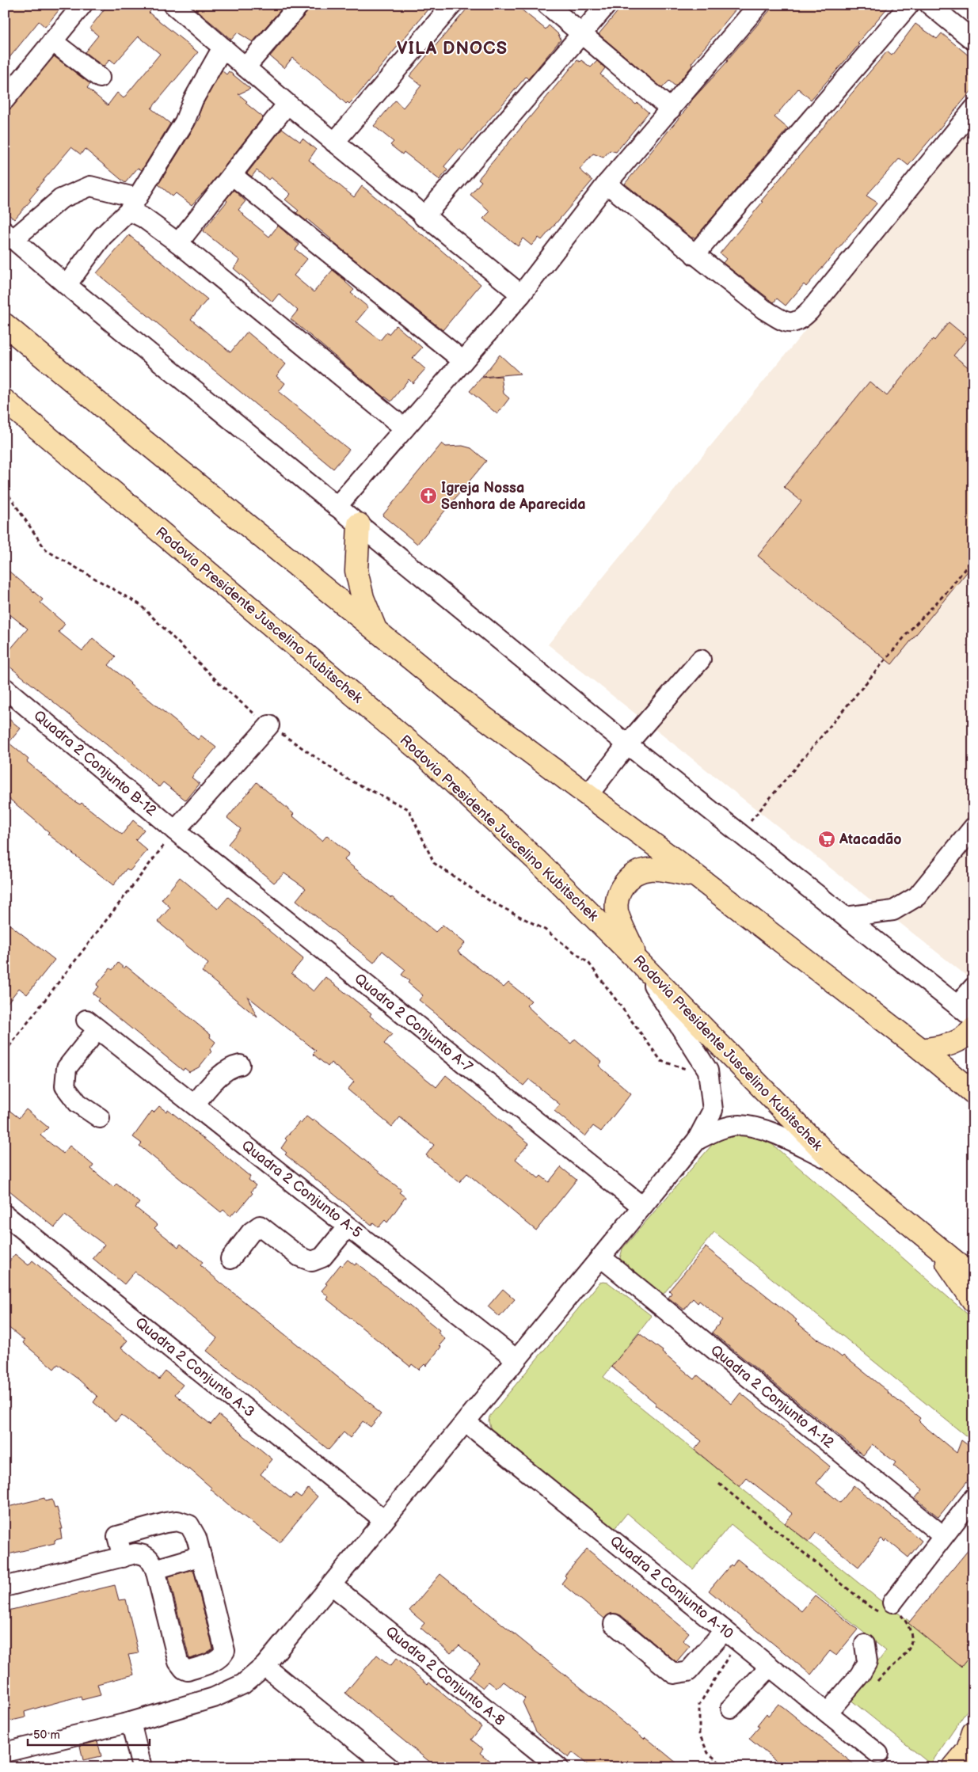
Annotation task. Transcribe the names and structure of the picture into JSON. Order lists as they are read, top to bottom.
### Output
{
  "streets": {
    "main road": ["Rodovia Presidente Juscelino Kubitschek"],
    "street": [
      "Quadra 2 Conjunto B-12",
      "Quadra 2 Conjunto A-7",
      "Quadra 2 Conjunto A-5",
      "Quadra 2 Conjunto A-3",
      "Quadra 2 Conjunto A-12",
      "Quadra 2 Conjunto A-10",
      "Quadra 2 Conjunto A-8"
    ]
  },
  "crossings": [
    ["Quadra 2 Conjunto B-12", "Quadra 2 Conjunto A-7"]
  ],
  "districts": ["VILA DNOCS"],
  "places": {
    "church": ["Igreja Nossa Senhora de Aparecida"],
    "supermarket": ["Atacadão"]
  },
  "scale_bar": "50 m"
}
